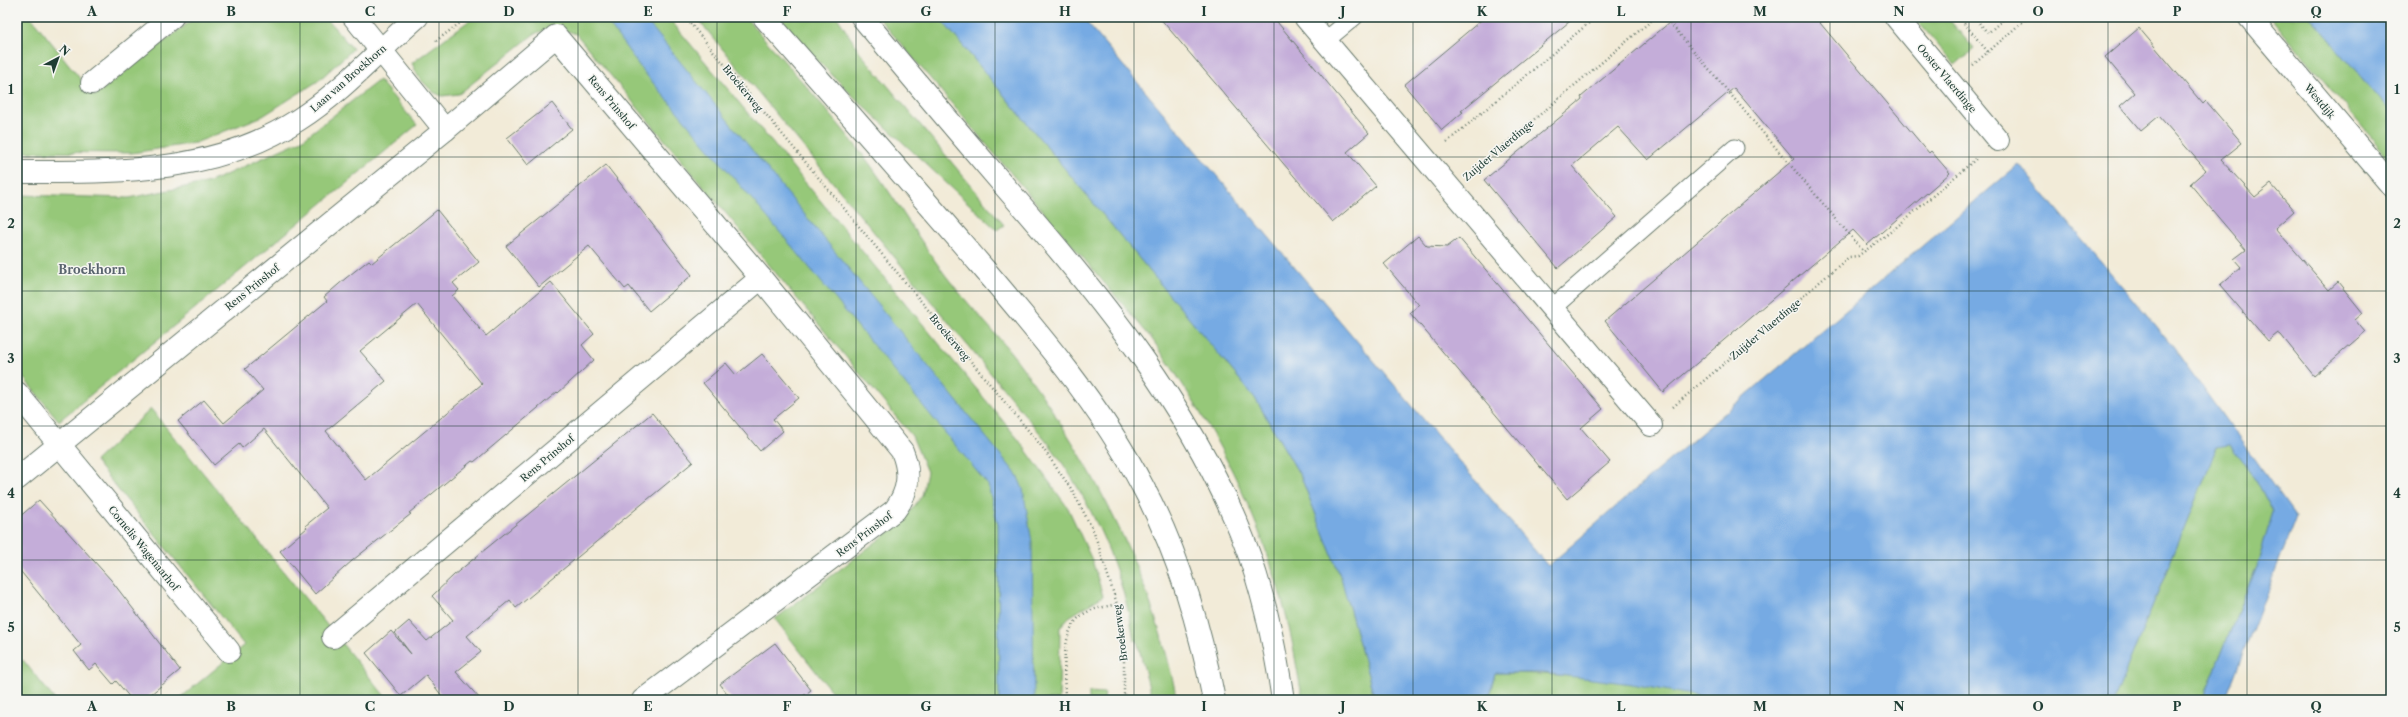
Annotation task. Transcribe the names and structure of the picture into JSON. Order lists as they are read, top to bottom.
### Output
{
  "streets": {
    "street": [
      "Laan van Broekhorn",
      "Ooster Vlaerdinge",
      "Westdijk",
      "Rens Prinshof",
      "Cornelis Wagenaarhof"
    ],
    "path": ["Broekerweg", "Zuijder Vlaerdinge"]
  },
  "crossings": [
    ["Ooster Vlaerdinge", "Zuijder Vlaerdinge"],
    ["Rens Prinshof", "Cornelis Wagenaarhof"]
  ],
  "districts": ["Broekhorn"],
  "north": "top right",
  "grid": {
    "columns": [
      "A",
      "B",
      "C",
      "D",
      "E",
      "F",
      "G",
      "H",
      "I",
      "J",
      "K",
      "L",
      "M",
      "N",
      "O",
      "P",
      "Q"
    ],
    "rows": [
      "1",
      "2",
      "3",
      "4",
      "5"
    ]
  }
}
